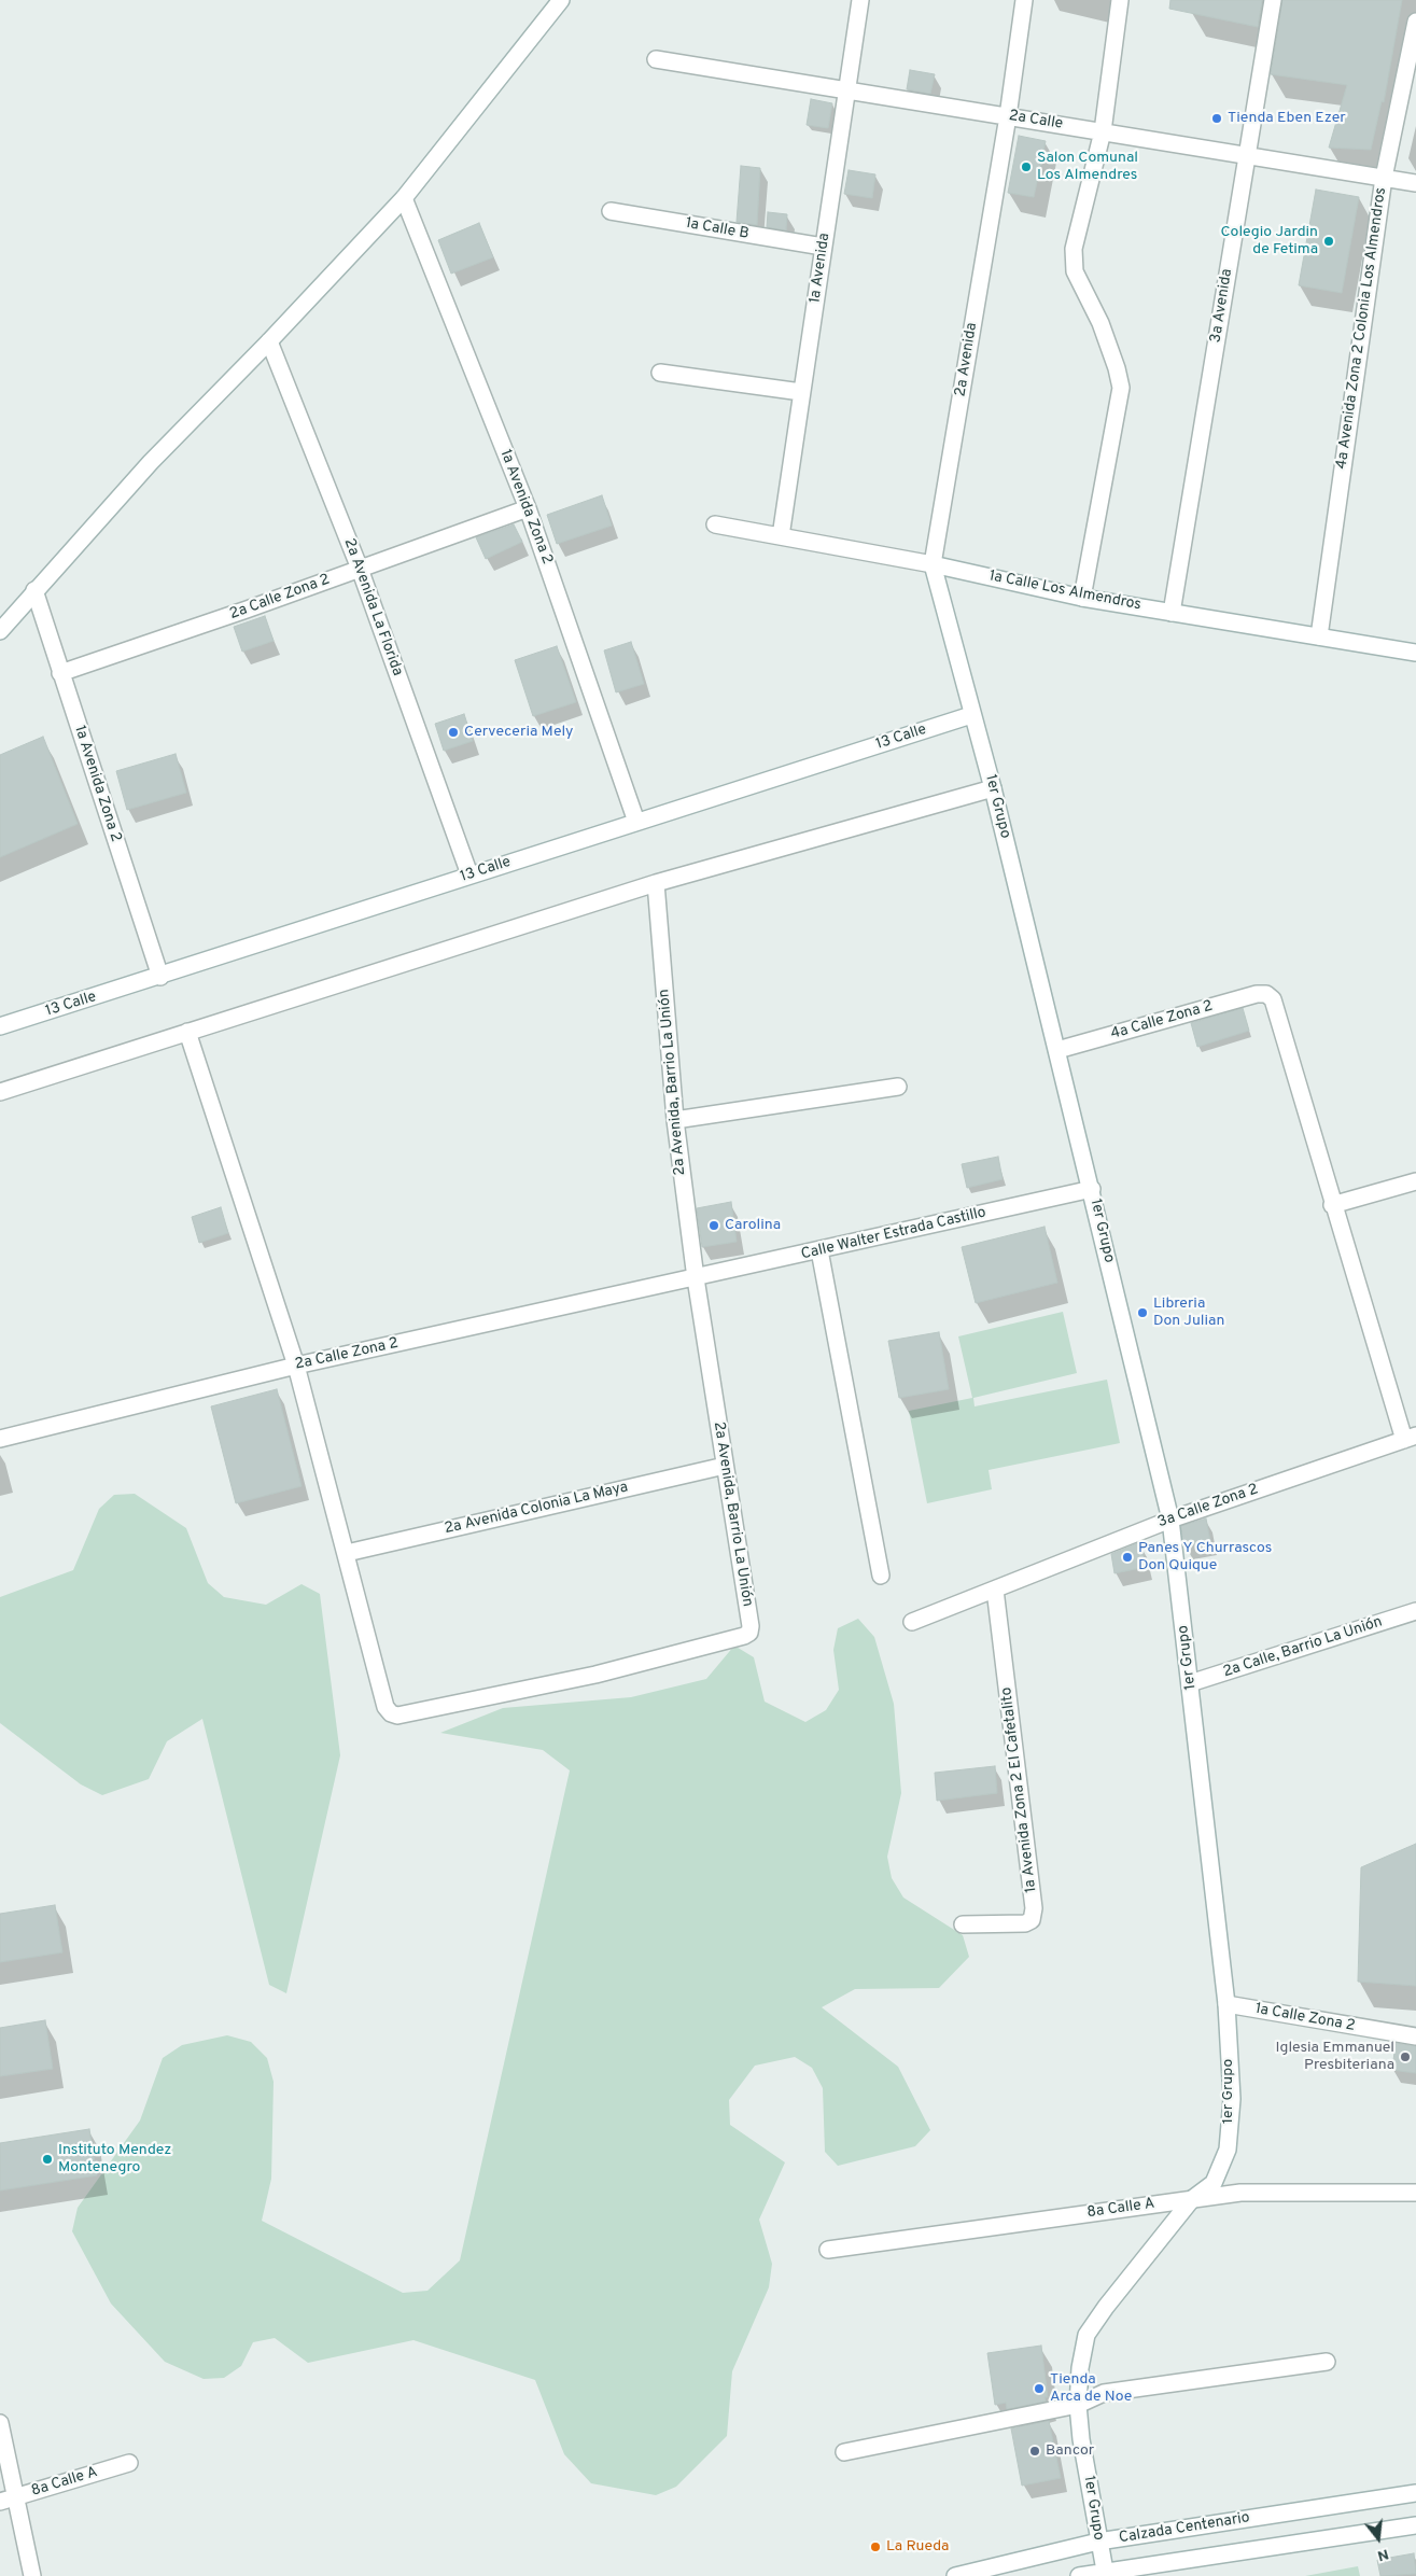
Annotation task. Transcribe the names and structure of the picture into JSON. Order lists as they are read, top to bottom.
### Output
{
  "streets": {
    "street": [
      "2a Calle",
      "1a Calle B",
      "1a Avenida",
      "3a Avenida",
      "4a Avenida Zona 2 Colonia Los Almendros",
      "2a Avenida",
      "1a Avenida Zona 2",
      "1a Calle Los Almendros",
      "2a Calle Zona 2",
      "2a Avenida La Florida",
      "13 Calle",
      "1er Grupo",
      "4a Calle Zona 2",
      "2a Avenida, Barrio La Unión",
      "Calle Walter Estrada Castillo",
      "3a Calle Zona 2",
      "2a Avenida Colonia La Maya",
      "2a Calle, Barrio La Unión",
      "1a Avenida Zona 2 El Cafetalito",
      "1a Calle Zona 2",
      "8a Calle A",
      "Calzada Centenario"
    ]
  },
  "crossings": [
    ["2a Calle", "1a Avenida"],
    ["2a Calle", "3a Avenida"],
    ["2a Calle", "4a Avenida Zona 2 Colonia Los Almendros"],
    ["2a Calle", "2a Avenida"],
    ["1a Calle B", "1a Avenida"],
    ["1a Avenida", "1a Calle Los Almendros"],
    ["3a Avenida", "1a Calle Los Almendros"],
    ["4a Avenida Zona 2 Colonia Los Almendros", "1a Calle Los Almendros"],
    ["2a Avenida", "1a Calle Los Almendros"],
    ["2a Avenida", "13 Calle"],
    ["2a Avenida", "1er Grupo"],
    ["1a Avenida Zona 2", "2a Calle Zona 2"],
    ["1a Avenida Zona 2", "13 Calle"],
    ["2a Calle Zona 2", "2a Avenida La Florida"],
    ["2a Calle Zona 2", "2a Avenida, Barrio La Unión"],
    ["2a Calle Zona 2", "Calle Walter Estrada Castillo"],
    ["2a Avenida La Florida", "13 Calle"],
    ["13 Calle", "1er Grupo"],
    ["1er Grupo", "4a Calle Zona 2"],
    ["1er Grupo", "Calle Walter Estrada Castillo"],
    ["1er Grupo", "3a Calle Zona 2"],
    ["1er Grupo", "2a Calle, Barrio La Unión"],
    ["1er Grupo", "1a Calle Zona 2"],
    ["1er Grupo", "8a Calle A"],
    ["1er Grupo", "Calzada Centenario"],
    ["2a Avenida, Barrio La Unión", "Calle Walter Estrada Castillo"],
    ["2a Avenida, Barrio La Unión", "2a Avenida Colonia La Maya"],
    ["3a Calle Zona 2", "1a Avenida Zona 2 El Cafetalito"]
  ],
  "places": [
    "Tienda Eben Ezer",
    "Salon Comunal Los Almendres",
    "Colegio Jardin de Fetima",
    "Cerveceria Mely",
    "Carolina",
    "Libreria Don Julian",
    "Panes Y Churrascos Don Quique",
    "Iglesia Emmanuel Presbiteriana",
    "Instituto Mendez Montenegro",
    "Tienda Arca de Noe",
    "Bancor",
    "La Rueda"
  ],
  "north": "bottom"
}
